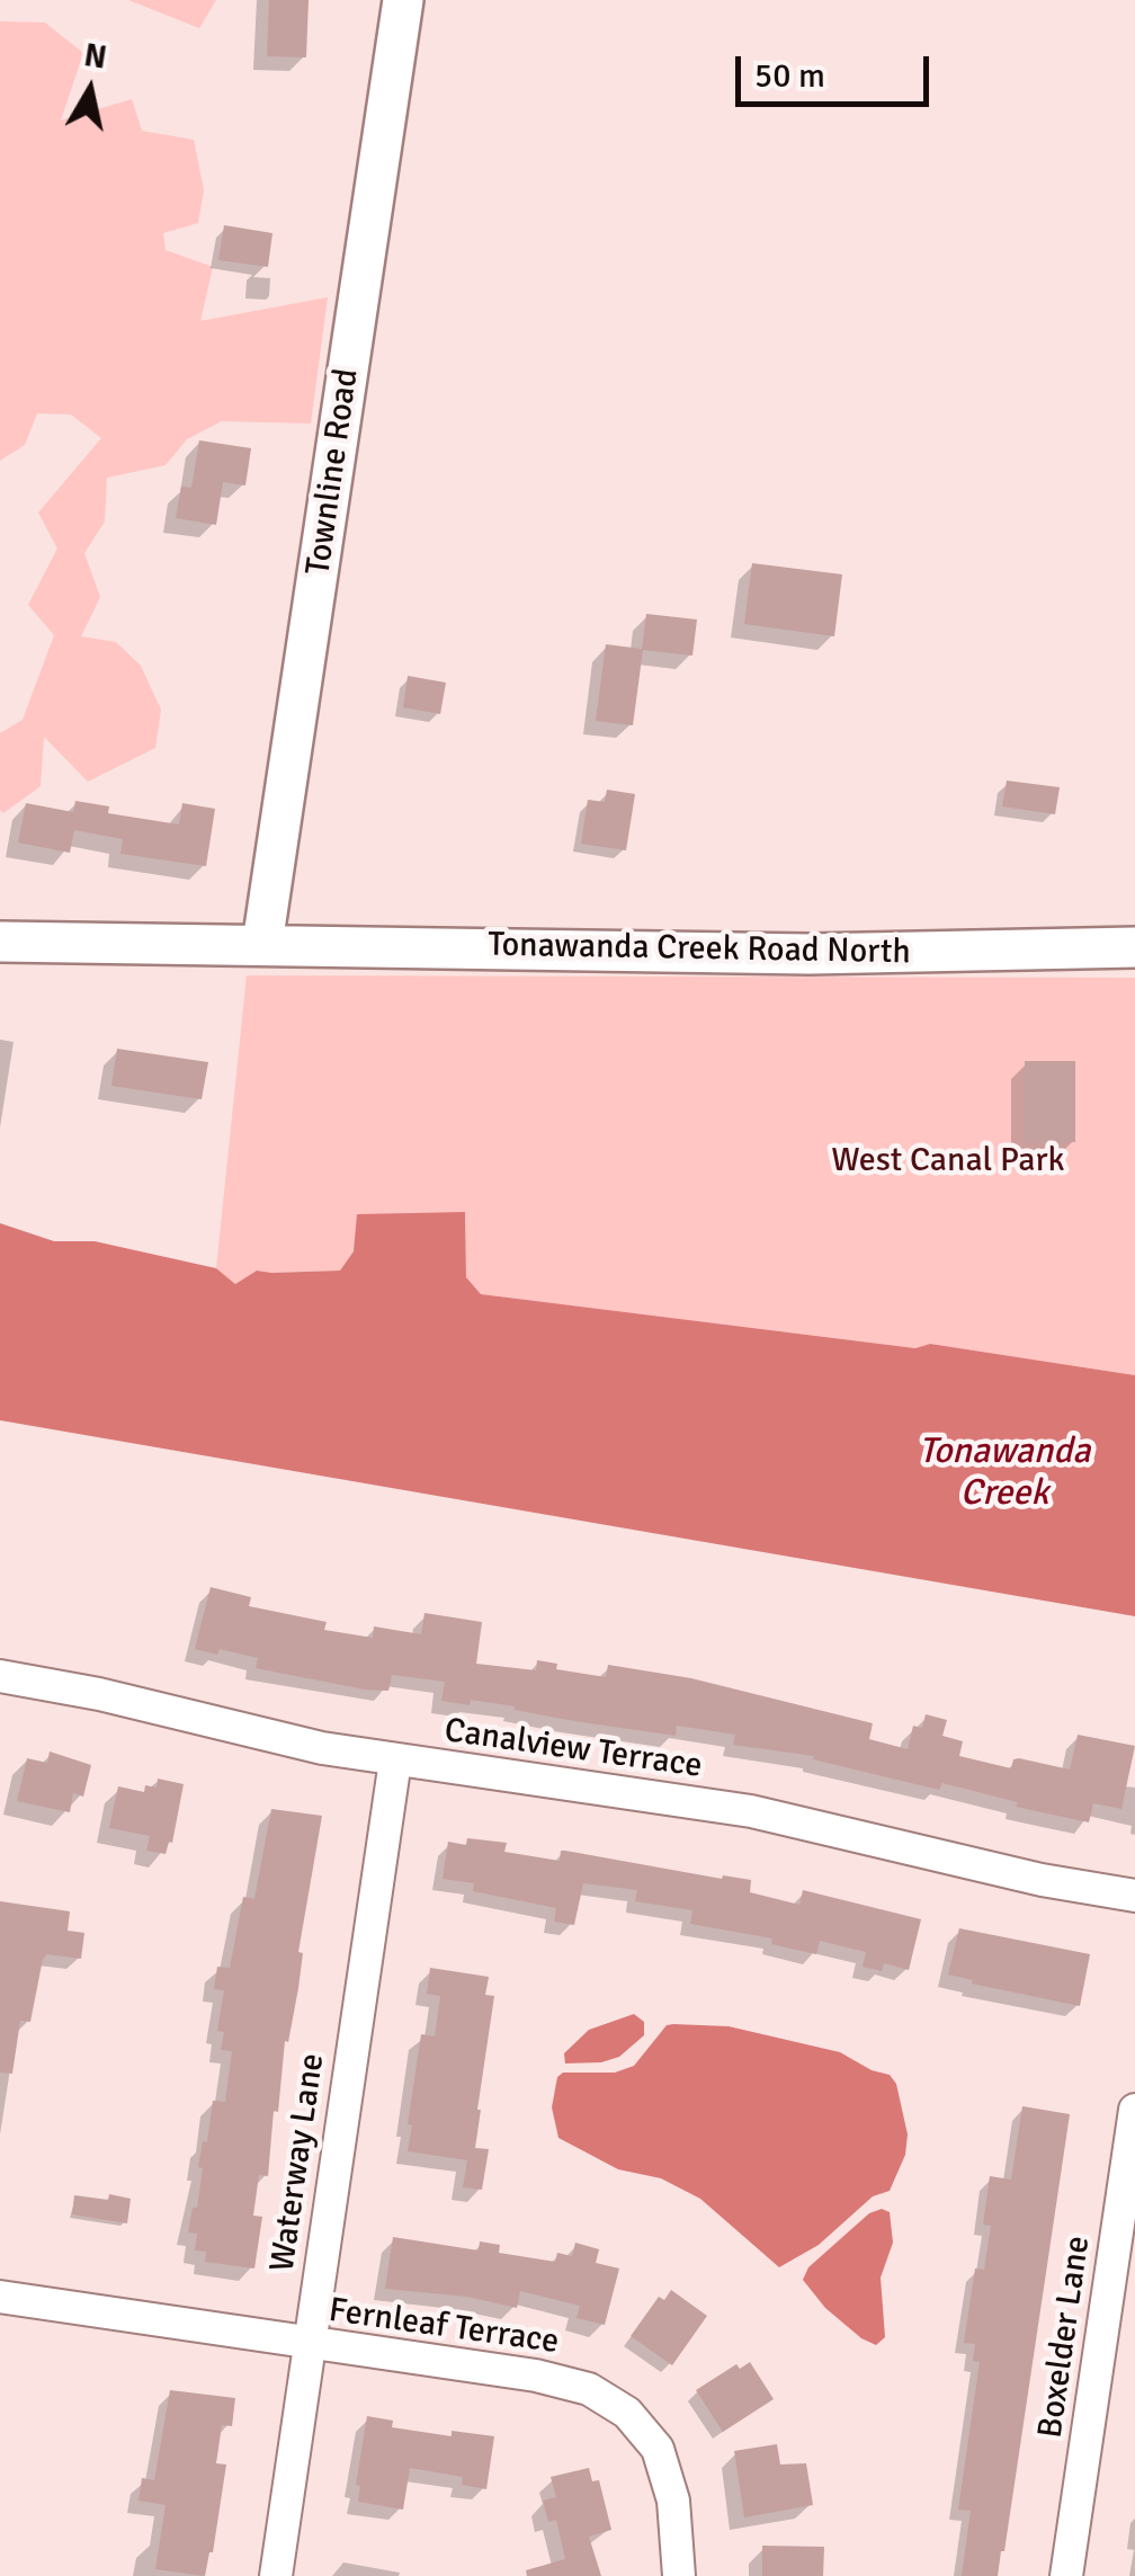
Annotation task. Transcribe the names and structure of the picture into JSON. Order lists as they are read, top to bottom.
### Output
{
  "streets": {
    "street": [
      "Townline Road",
      "Tonawanda Creek Road North",
      "Canalview Terrace",
      "Waterway Lane",
      "Fernleaf Terrace",
      "Boxelder Lane"
    ]
  },
  "crossings": [
    ["Townline Road", "Tonawanda Creek Road North"],
    ["Canalview Terrace", "Waterway Lane"],
    ["Waterway Lane", "Fernleaf Terrace"]
  ],
  "water": ["Tonawanda Creek"],
  "parks": ["West Canal Park"],
  "scale_bar": "50 m",
  "north": "top"
}
